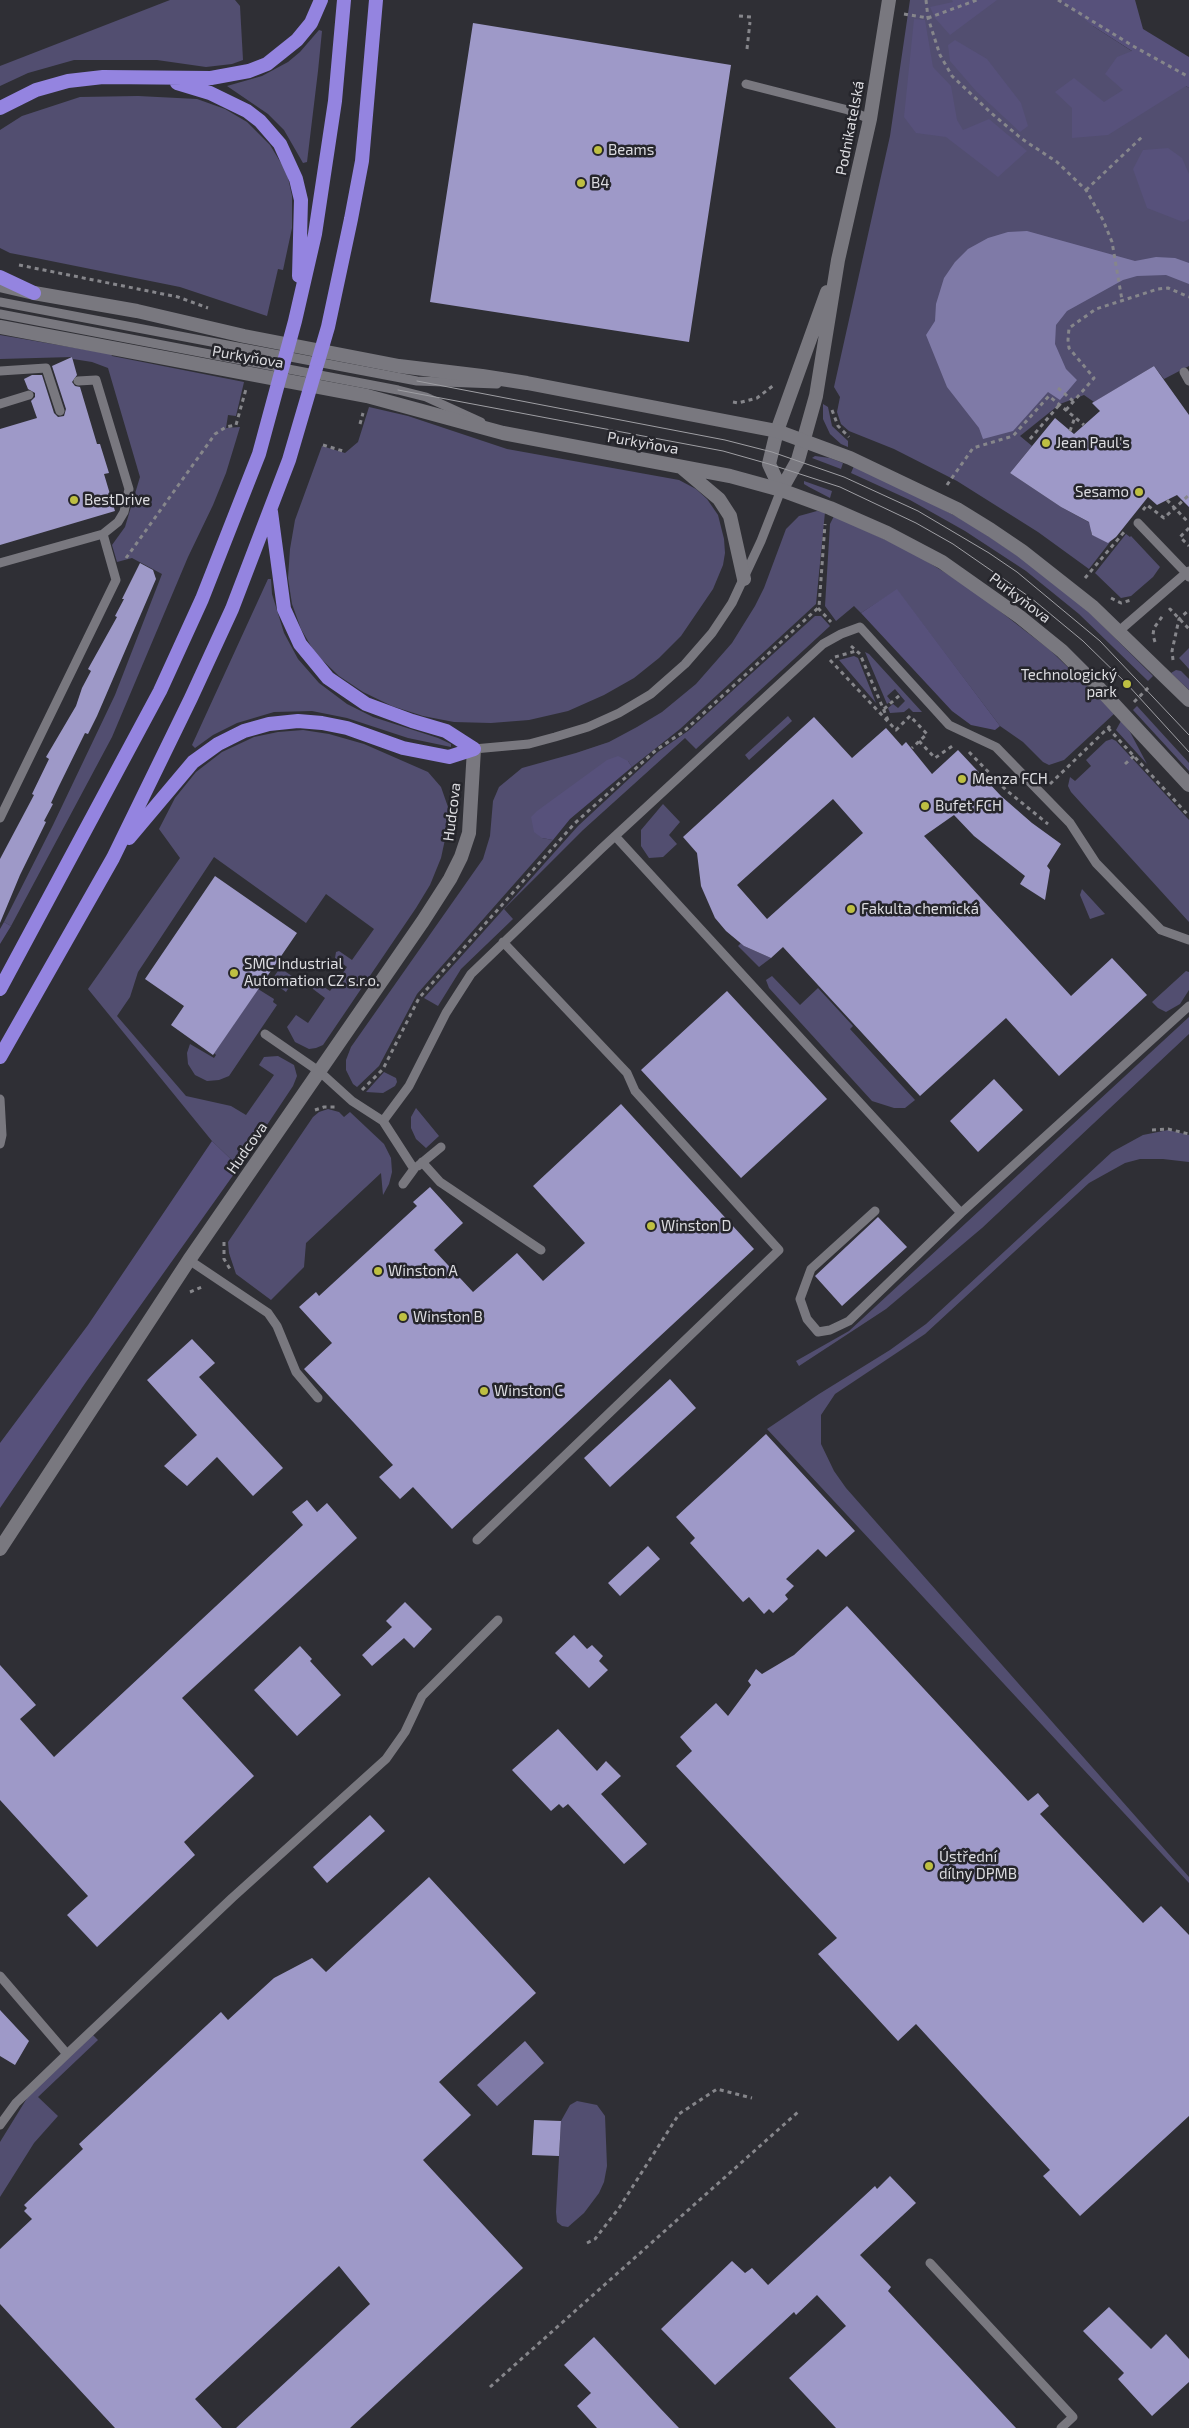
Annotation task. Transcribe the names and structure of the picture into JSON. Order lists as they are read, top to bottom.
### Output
{
  "streets": {
    "street": ["Podnikatelská", "Purkyňova", "Hudcova"]
  },
  "crossings": [
    ["Podnikatelská", "Purkyňova"]
  ],
  "places": [
    "Beams",
    "B4",
    "Jean Paul's",
    "Sesamo",
    "BestDrive",
    "Technologický park",
    "Menza FCH",
    "Bufet FCH",
    "Fakulta chemická",
    "SMC Industrial Automation CZ s.r.o.",
    "Winston D",
    "Winston A",
    "Winston B",
    "Winston C",
    "Ústřední dílny DPMB"
  ]
}
